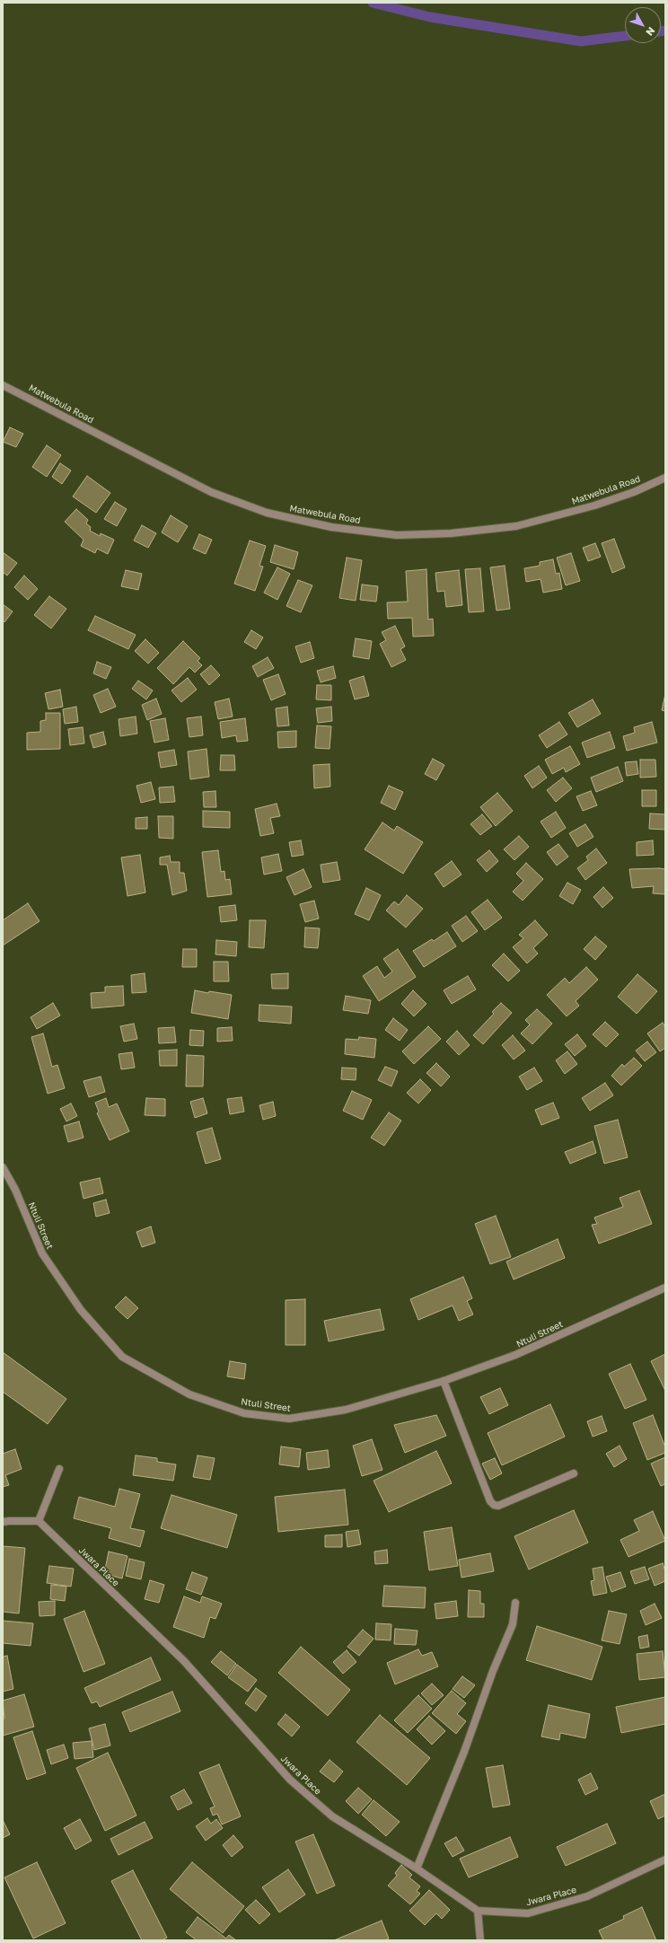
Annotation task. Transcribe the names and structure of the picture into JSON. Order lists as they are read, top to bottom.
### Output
{
  "streets": {
    "street": ["Matwebula Road", "Ntuli Street", "Jwara Place"]
  },
  "north": "bottom right"
}
